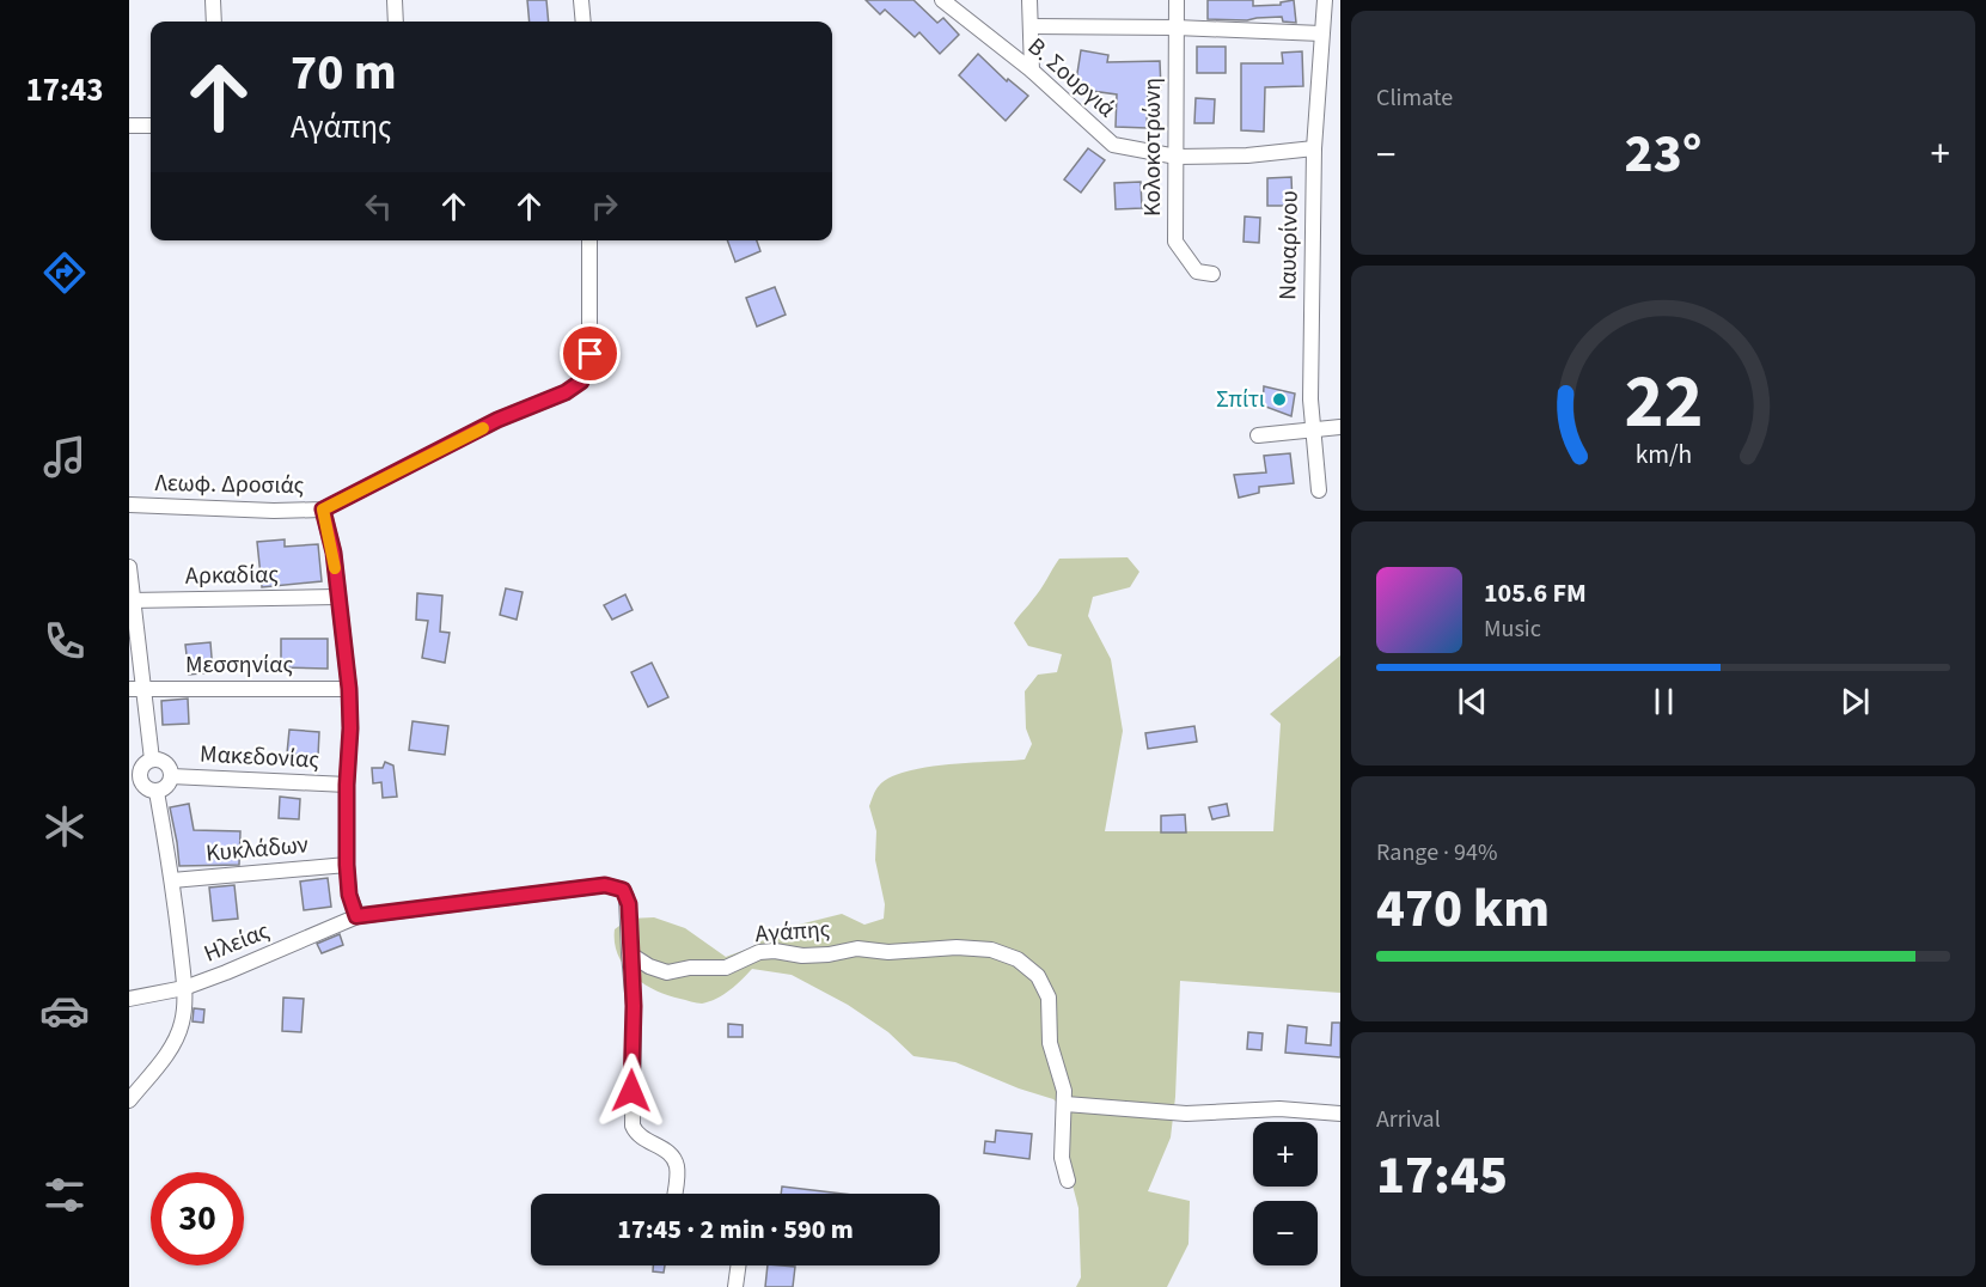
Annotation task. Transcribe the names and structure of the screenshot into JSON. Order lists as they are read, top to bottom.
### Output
{
  "streets": {
    "street": [
      "Β. Σουργιά",
      "Κολοκοτρώνη",
      "Ναυαρίνου",
      "Λεωφ. Δροσιάς",
      "Αρκαδίας",
      "Μεσσηνίας",
      "Μακεδονίας",
      "Κυκλάδων",
      "Αγάπης",
      "Ηλείας"
    ]
  },
  "crossings": [
    ["Β. Σουργιά", "Κολοκοτρώνη"],
    ["Β. Σουργιά", "Ναυαρίνου"]
  ],
  "places": ["Σπίτι"],
  "page": {
    "tabs": "17:43",
    "tile": [
      "Climate",
      ["Range · 94%", "470 km"],
      ["Arrival", "17:45"]
    ],
    "turn": ["70 m", "Αγάπης"],
    "heat": ["−", "23°", "+"],
    "song": ["105.6 FM", "Music"],
    "map_buttons": ["+", "−"],
    "limit": "30",
    "trip": "17:45 · 2 min · 590 m",
    "gauge": ["22", "km/h"]
  }
}
